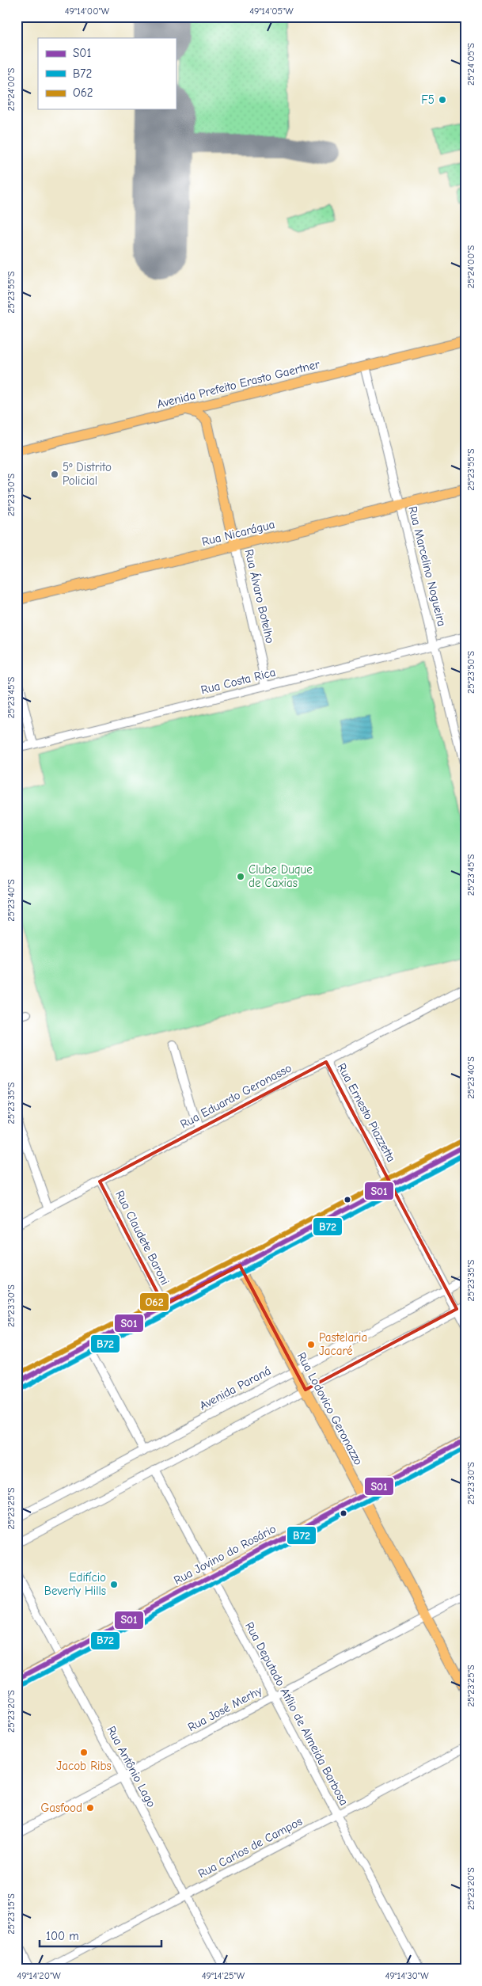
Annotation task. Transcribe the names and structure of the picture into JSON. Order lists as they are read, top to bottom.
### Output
{
  "streets": {
    "main road": [
      "Avenida Prefeito Erasto Gaertner",
      "Rua Nicarágua",
      "Rua Álvaro Botelho",
      "Rua Lodovico Geronazzo",
      "Rua Jovino do Rosário"
    ],
    "street": [
      "Rua Marcelino Nogueira",
      "Rua Costa Rica",
      "Rua Eduardo Geronasso",
      "Rua Ernesto Piazzetta",
      "Rua Claudete Baroni",
      "Avenida Paraná",
      "Rua José Merhy",
      "Rua Deputado Atílio de Almeida Barbosa",
      "Rua Antônio Lago",
      "Rua Carlos de Campos"
    ]
  },
  "crossings": [
    ["Avenida Prefeito Erasto Gaertner", "Rua Marcelino Nogueira"],
    ["Rua Nicarágua", "Rua Marcelino Nogueira"],
    ["Rua Nicarágua", "Rua Álvaro Botelho"],
    ["Rua Marcelino Nogueira", "Rua Costa Rica"],
    ["Rua Álvaro Botelho", "Rua Costa Rica"],
    ["Rua Eduardo Geronasso", "Rua Ernesto Piazzetta"],
    ["Rua Eduardo Geronasso", "Rua Claudete Baroni"],
    ["Rua Ernesto Piazzetta", "Avenida Paraná"],
    ["Avenida Paraná", "Rua Lodovico Geronazzo"],
    ["Rua Lodovico Geronazzo", "Rua Jovino do Rosário"],
    ["Rua Lodovico Geronazzo", "Rua José Merhy"],
    ["Rua Jovino do Rosário", "Rua Deputado Atílio de Almeida Barbosa"],
    ["Rua Jovino do Rosário", "Rua Antônio Lago"],
    ["Rua José Merhy", "Rua Deputado Atílio de Almeida Barbosa"],
    ["Rua José Merhy", "Rua Antônio Lago"],
    ["Rua Deputado Atílio de Almeida Barbosa", "Rua Carlos de Campos"],
    ["Rua Antônio Lago", "Rua Carlos de Campos"]
  ],
  "places": [
    "F5",
    "5º Distrito Policial",
    "Clube Duque de Caxias",
    "Pastelaria Jacaré",
    "Edifício Beverly Hills",
    "Jacob Ribs",
    "Gasfood"
  ],
  "lines": ["transit line O62", "transit line S01", "transit line B72"],
  "legend": ["S01", "B72", "O62"],
  "scale_bar": "100 m",
  "coordinates": [
    "49°14'00\"W",
    "49°14'05\"W",
    "25°24'05\"S",
    "25°24'00\"S",
    "25°23'55\"S",
    "25°23'50\"S",
    "25°23'45\"S",
    "25°23'40\"S",
    "25°23'35\"S",
    "25°23'30\"S",
    "25°23'25\"S",
    "25°23'20\"S",
    "25°23'15\"S",
    "49°14'20\"W",
    "49°14'25\"W",
    "49°14'30\"W"
  ]
}
